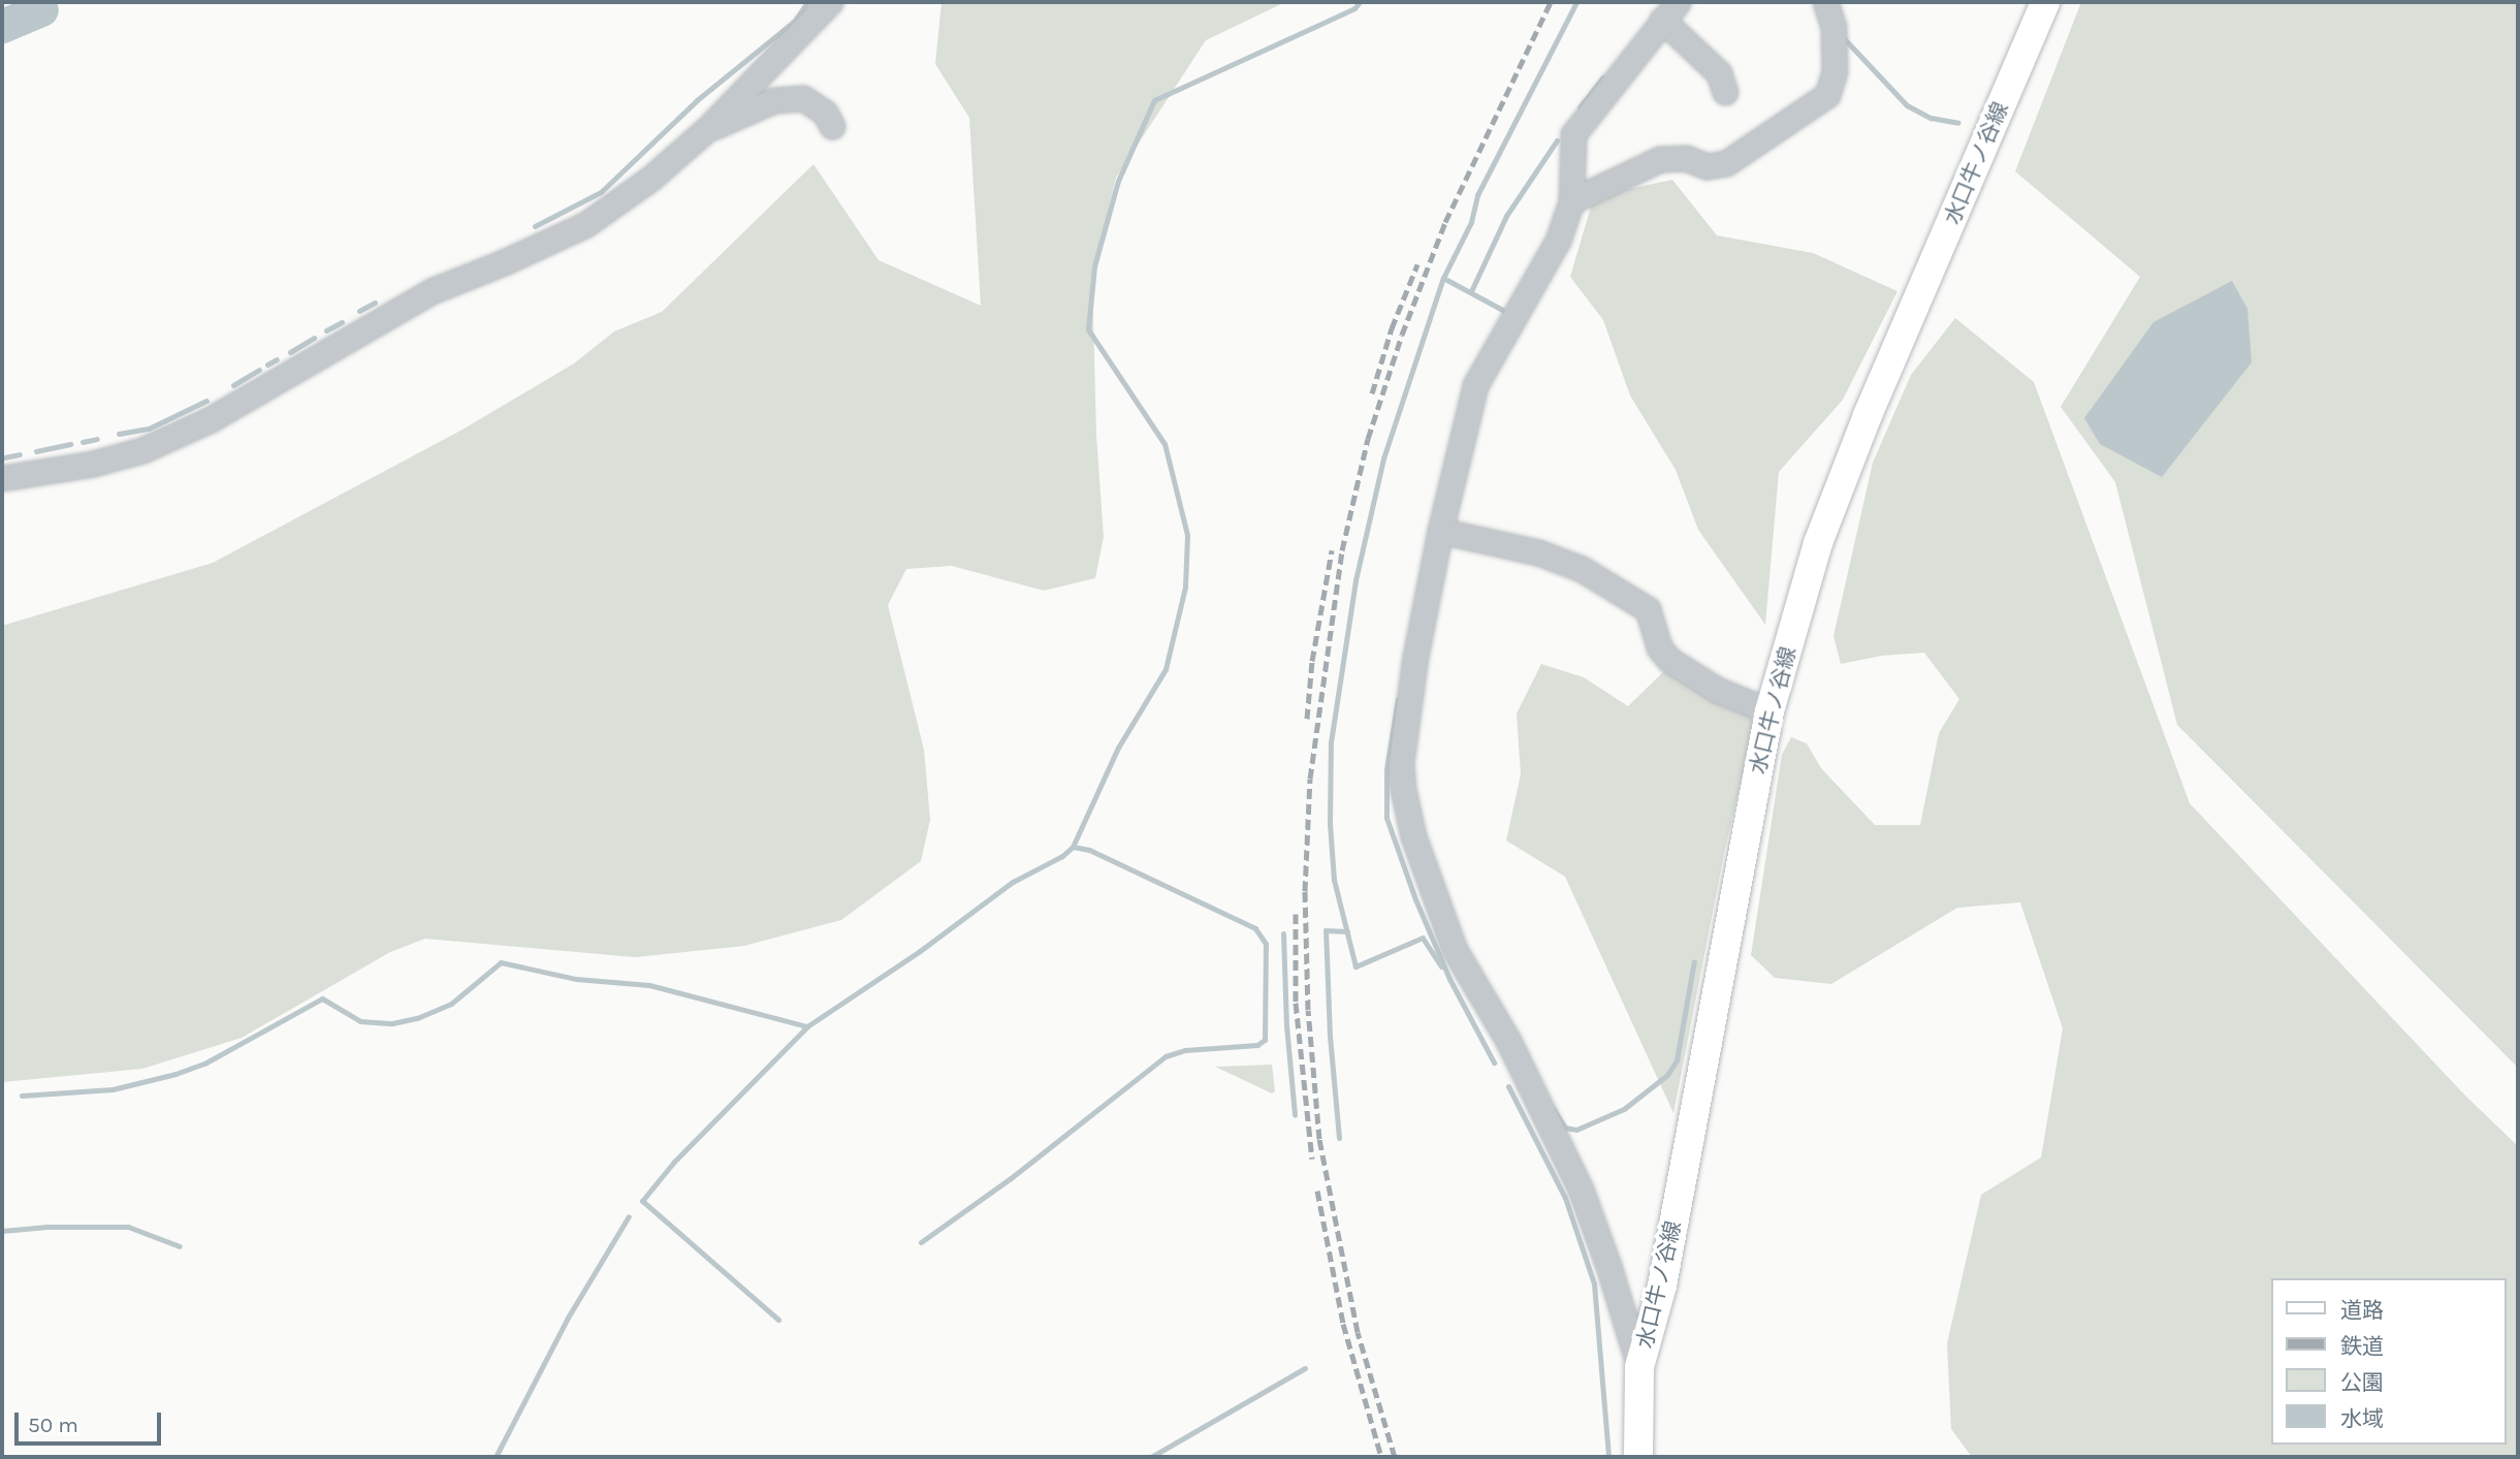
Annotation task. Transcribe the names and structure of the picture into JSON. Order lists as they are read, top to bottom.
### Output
{
  "streets": {
    "main road": ["水口牛ノ谷線"]
  },
  "legend": [
    "道路",
    "鉄道",
    "公園",
    "水域"
  ],
  "scale_bar": "50 m"
}
